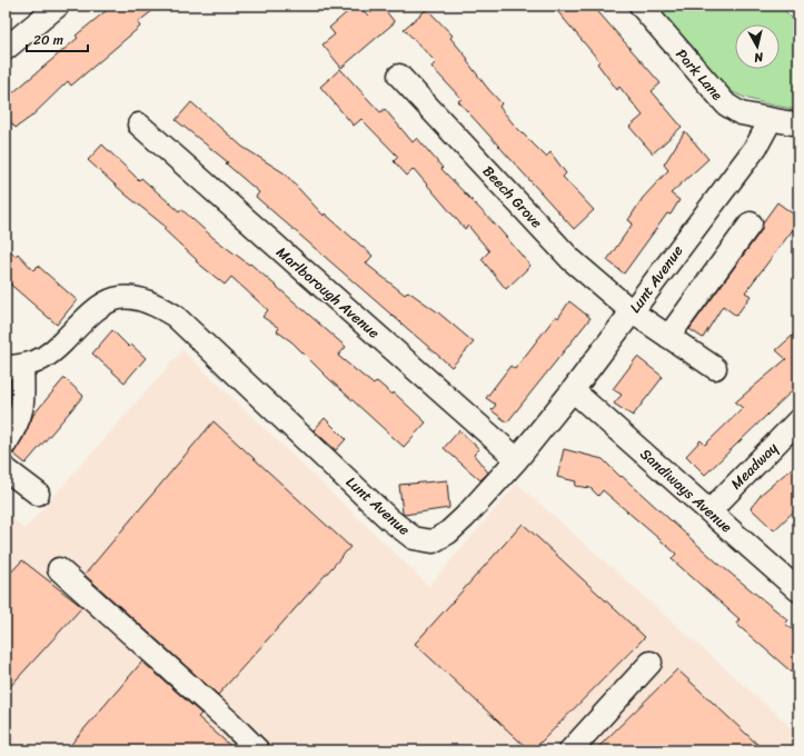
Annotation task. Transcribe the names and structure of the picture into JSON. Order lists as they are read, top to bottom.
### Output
{
  "streets": {
    "street": [
      "Park Lane",
      "Beech Grove",
      "Lunt Avenue",
      "Marlborough Avenue",
      "Meadway",
      "Sandiways Avenue"
    ]
  },
  "crossings": [
    ["Park Lane", "Lunt Avenue"],
    ["Beech Grove", "Lunt Avenue"],
    ["Lunt Avenue", "Marlborough Avenue"],
    ["Lunt Avenue", "Sandiways Avenue"],
    ["Meadway", "Sandiways Avenue"]
  ],
  "scale_bar": "20 m",
  "north": "bottom"
}
